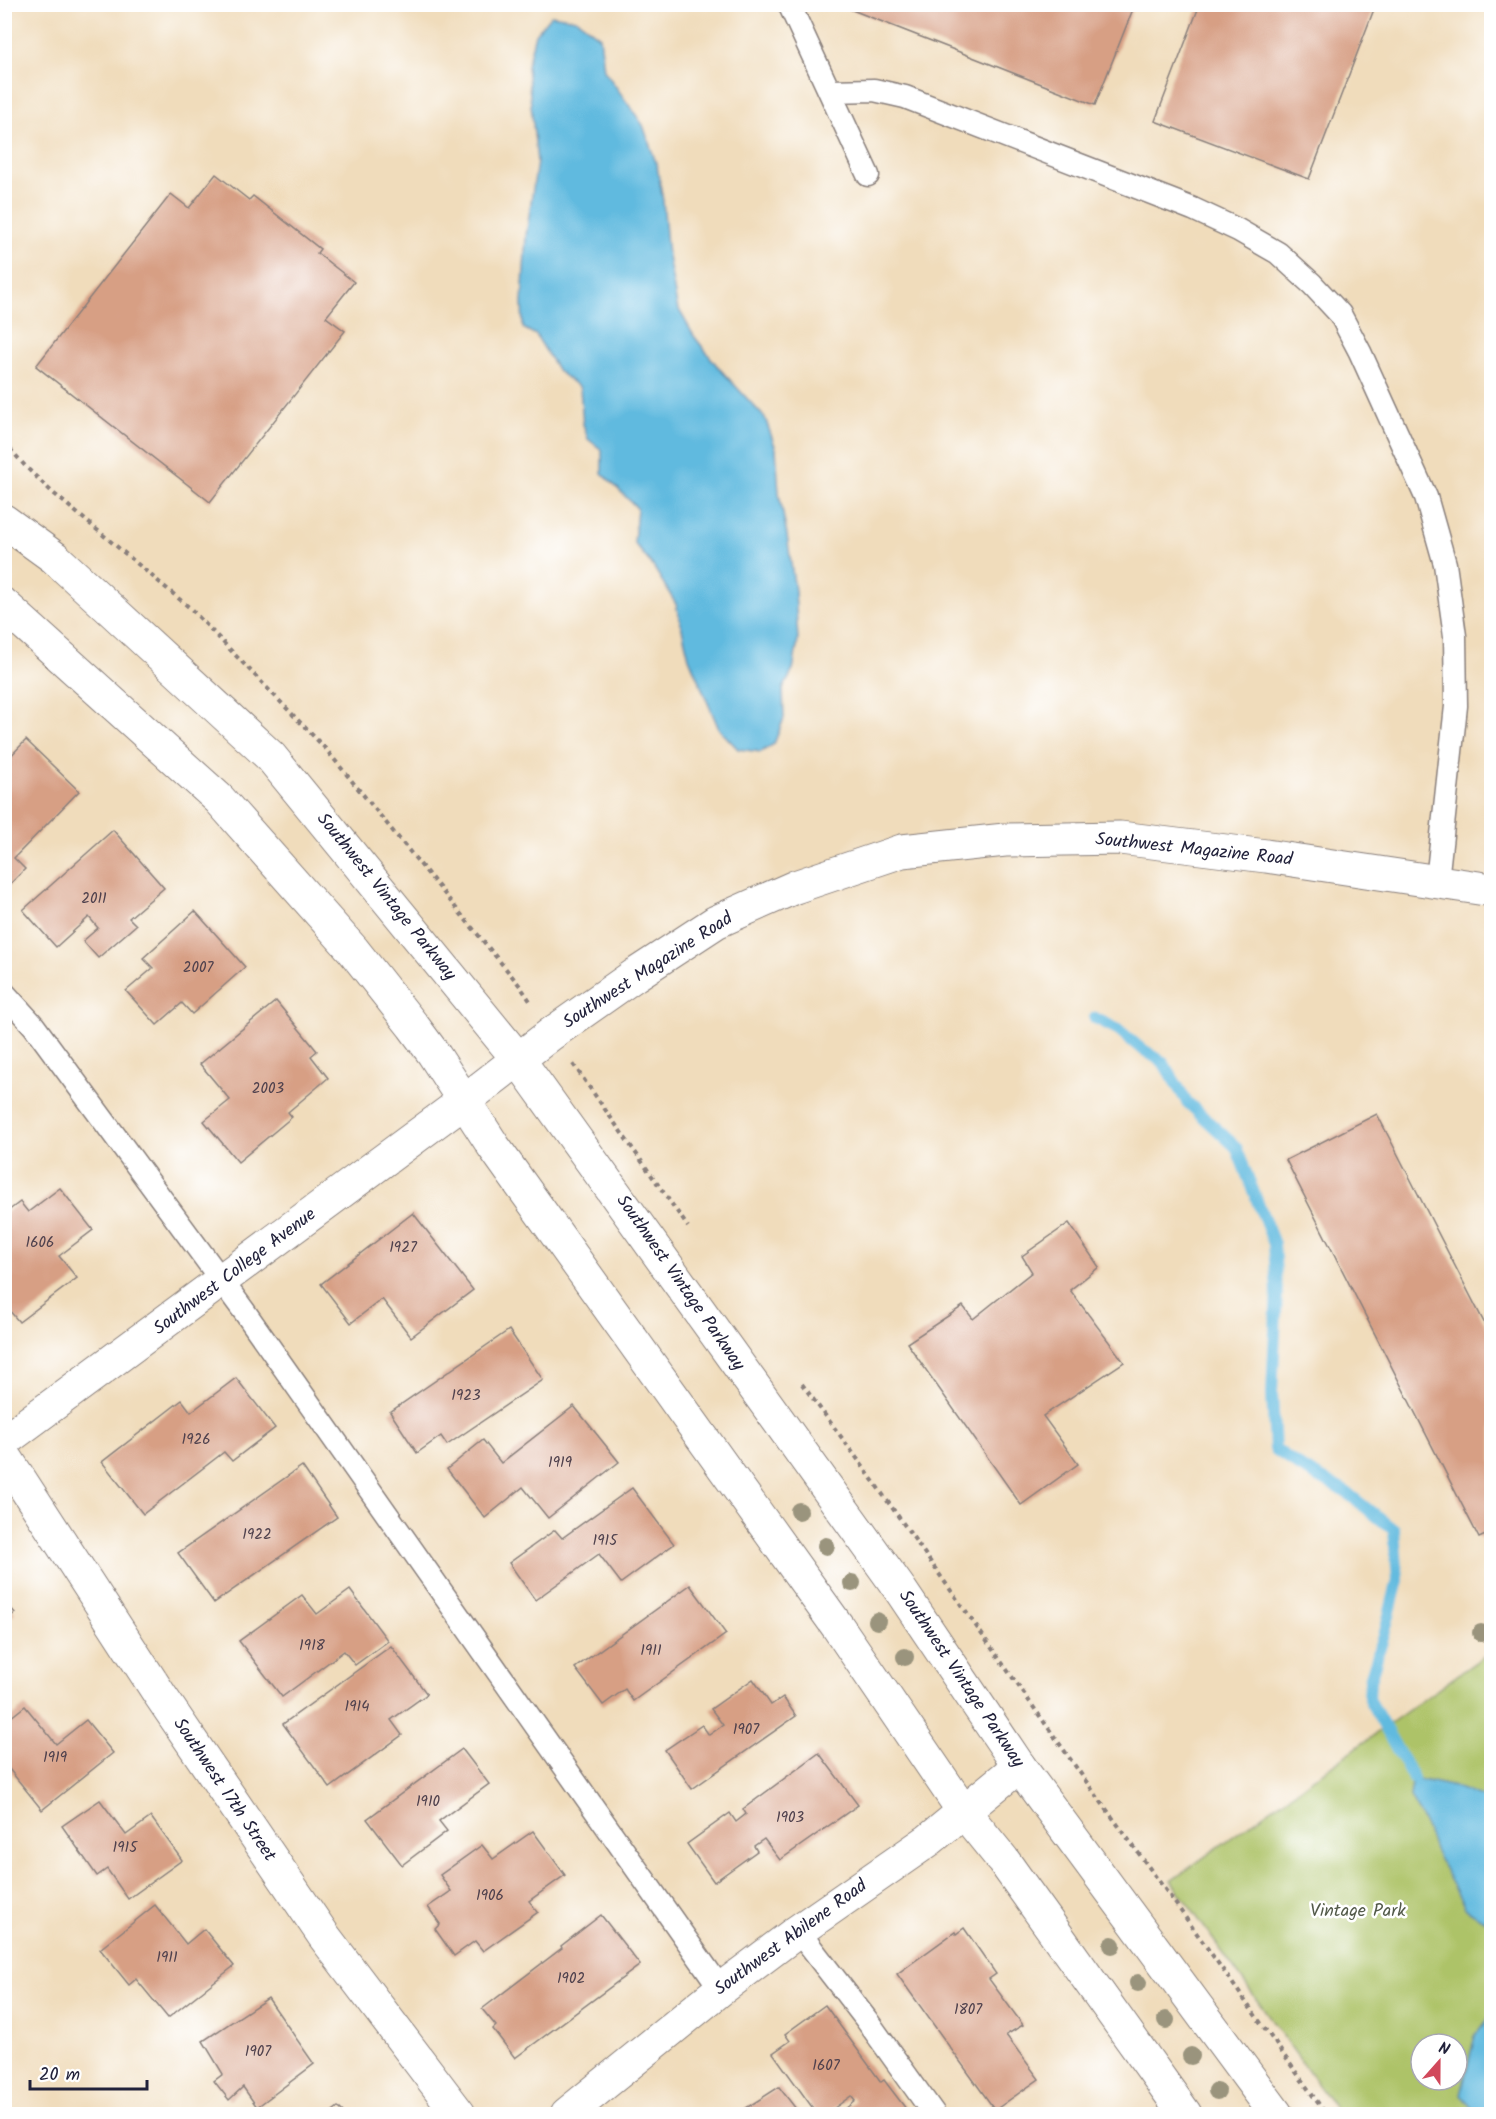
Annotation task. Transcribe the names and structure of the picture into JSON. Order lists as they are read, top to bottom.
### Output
{
  "streets": {
    "street": [
      "Southwest Magazine Road",
      "Southwest Vintage Parkway",
      "Southwest College Avenue",
      "Southwest 17th Street",
      "Southwest Abilene Road"
    ]
  },
  "crossings": [
    ["Southwest Magazine Road", "Southwest Vintage Parkway"],
    ["Southwest Magazine Road", "Southwest College Avenue"],
    ["Southwest Vintage Parkway", "Southwest Abilene Road"]
  ],
  "parks": ["Vintage Park"],
  "house_numbers": [
    "2011",
    "2007",
    "2003",
    "1606",
    "1927",
    "1923",
    "1926",
    "1919",
    "1922",
    "1915",
    "1918",
    "1911",
    "1914",
    "1907",
    "1919",
    "1910",
    "1903",
    "1915",
    "1906",
    "1911",
    "1902",
    "1807",
    "1907",
    "1607"
  ],
  "scale_bar": "20 m",
  "north": "top"
}
